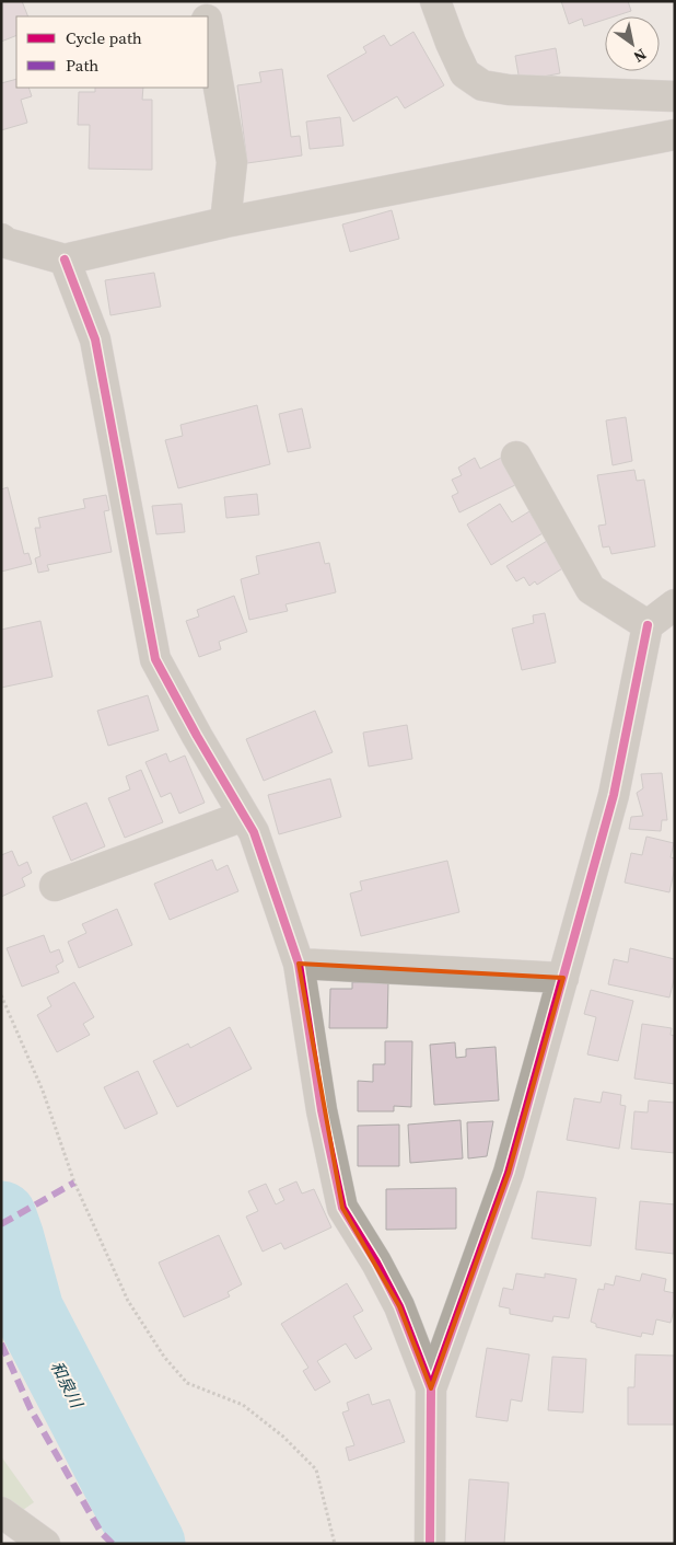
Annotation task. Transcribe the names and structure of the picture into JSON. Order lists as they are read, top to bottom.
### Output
{
  "water": ["和泉川"],
  "legend": ["Cycle path", "Path"],
  "north": "bottom right"
}
